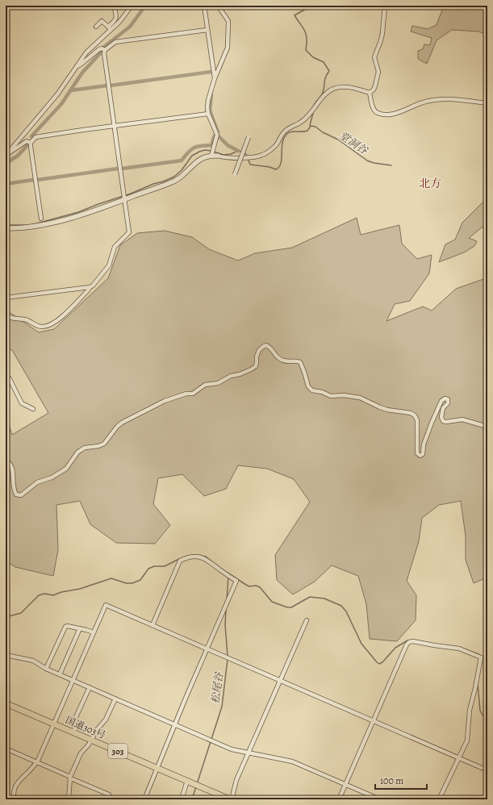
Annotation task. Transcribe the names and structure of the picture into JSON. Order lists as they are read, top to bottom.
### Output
{
  "streets": {
    "highway": ["国道303号", "303"]
  },
  "districts": ["北方"],
  "water": ["堂洞谷", "松尾谷"],
  "scale_bar": "100 m"
}
